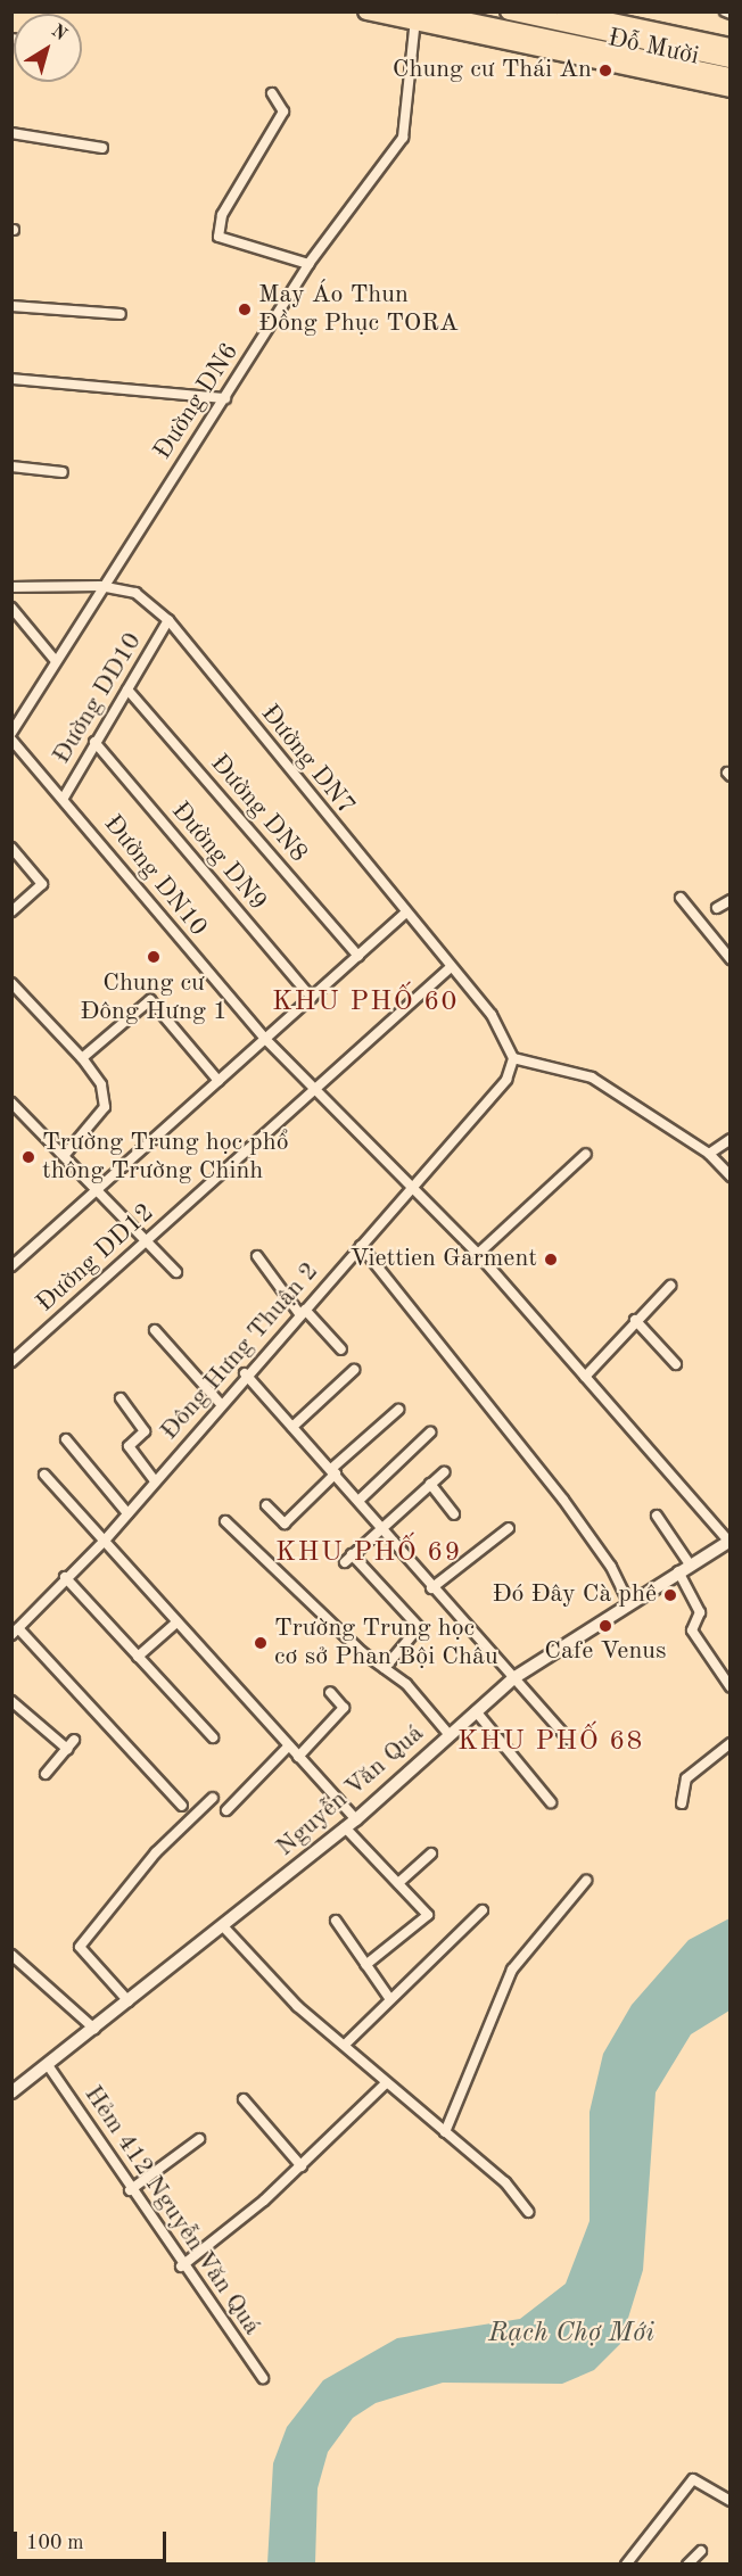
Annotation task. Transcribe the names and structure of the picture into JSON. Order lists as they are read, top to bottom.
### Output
{
  "streets": {
    "highway": ["Đỗ Mười"],
    "main road": ["Nguyễn Văn Quá"],
    "street": [
      "Đường DN6",
      "Đường DD10",
      "Đường DN7",
      "Đường DN8",
      "Đường DN9",
      "Đường DN10",
      "Đường DD12",
      "Đông Hưng Thuận 2",
      "Hẻm 412 Nguyễn Văn Quá"
    ]
  },
  "crossings": [
    ["Đỗ Mười", "Đường DN6"],
    ["Đường DN6", "Đường DN7"],
    ["Đường DD10", "Đường DN7"],
    ["Đường DD10", "Đường DN8"],
    ["Đường DD10", "Đường DN9"],
    ["Đường DD10", "Đường DN10"],
    ["Đường DN7", "Đường DD12"],
    ["Đường DN7", "Đông Hưng Thuận 2"],
    ["Đường DN10", "Đường DD12"],
    ["Đường DN10", "Đông Hưng Thuận 2"],
    ["Đường DN10", "Nguyễn Văn Quá"],
    ["Nguyễn Văn Quá", "Hẻm 412 Nguyễn Văn Quá"]
  ],
  "districts": ["KHU PHỐ 60", "KHU PHỐ 69", "KHU PHỐ 68"],
  "water": ["Rạch Chợ Mới"],
  "places": [
    "Chung cư Thái An",
    "May Áo Thun Đồng Phục TORA",
    "Chung cư Đông Hưng 1",
    "Trường Trung học phổ thông Trường Chinh",
    "Viettien Garment",
    "Đó Đây Cà phê",
    "Cafe Venus",
    "Trường Trung học cơ sở Phan Bội Châu"
  ],
  "scale_bar": "100 m",
  "north": "top right"
}
